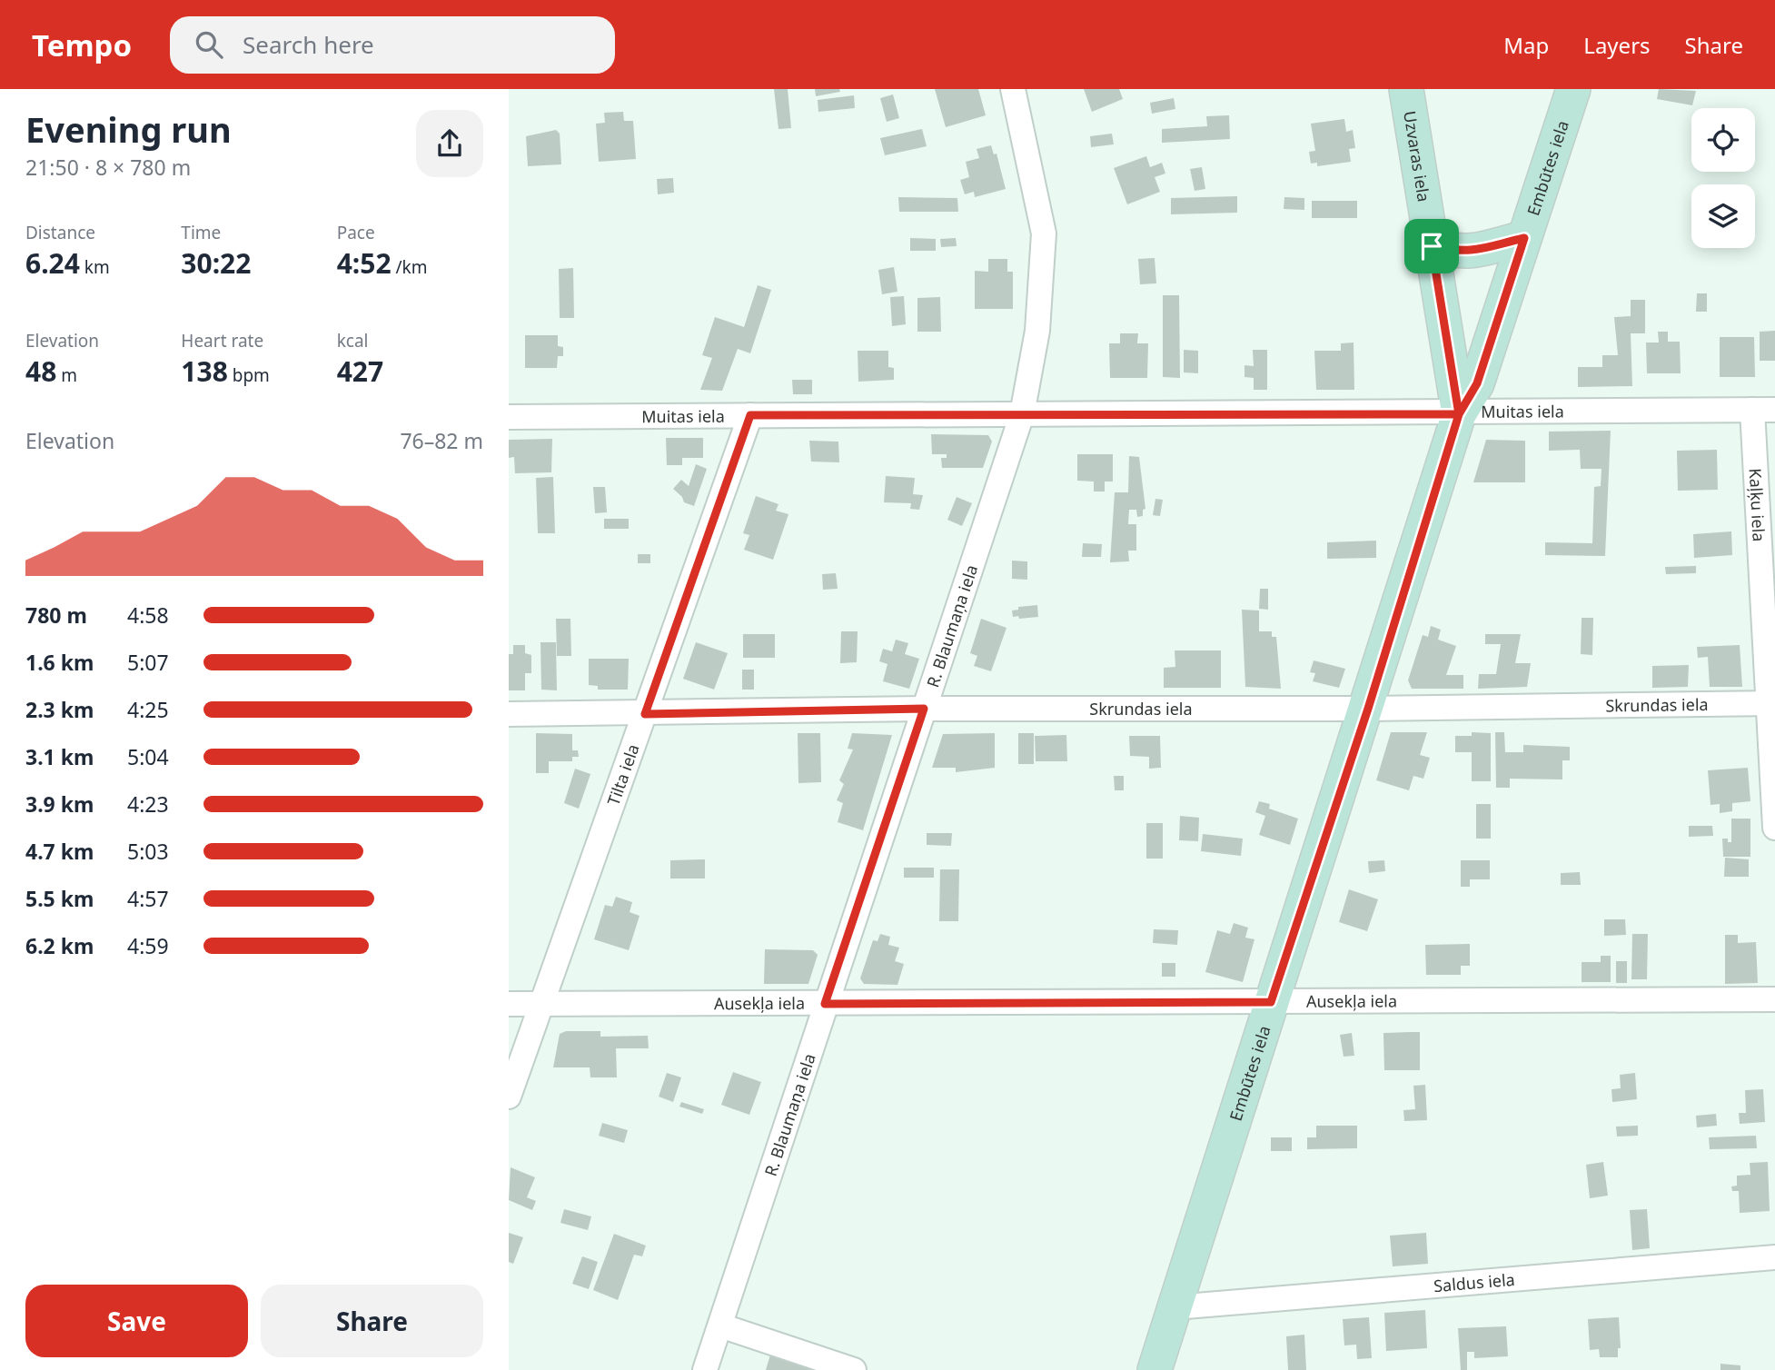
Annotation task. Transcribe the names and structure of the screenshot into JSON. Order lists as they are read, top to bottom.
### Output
{
  "streets": {
    "street": [
      "Uzvaras iela",
      "Embūtes iela",
      "Muitas iela",
      "Kaļķu iela",
      "R. Blaumaņa iela",
      "Skrundas iela",
      "Tilta iela",
      "Ausekļa iela",
      "Saldus iela"
    ]
  },
  "crossings": [
    ["Uzvaras iela", "Embūtes iela"],
    ["Uzvaras iela", "Muitas iela"],
    ["Embūtes iela", "Muitas iela"],
    ["Embūtes iela", "Skrundas iela"],
    ["Embūtes iela", "Ausekļa iela"],
    ["Embūtes iela", "Saldus iela"],
    ["Muitas iela", "Kaļķu iela"],
    ["Muitas iela", "R. Blaumaņa iela"],
    ["Muitas iela", "Tilta iela"],
    ["Kaļķu iela", "Skrundas iela"],
    ["R. Blaumaņa iela", "Skrundas iela"],
    ["R. Blaumaņa iela", "Ausekļa iela"],
    ["Skrundas iela", "Tilta iela"],
    ["Tilta iela", "Ausekļa iela"]
  ],
  "page": {
    "header": "Tempo",
    "search": "Search here",
    "nav": ["Map", "Layers", "Share"],
    "heading": ["Evening run", "21:50 · 8 × 780 m"],
    "stats": [
      ["Distance", "6.24 km"],
      ["Time", "30:22"],
      ["Pace", "4:52 /km"],
      ["Elevation", "48 m"],
      ["Heart rate", "138 bpm"],
      ["kcal", "427"]
    ],
    "chart": ["Elevation", "76–82 m"],
    "list": [
      {
        "name": "780 m",
        "note": "4:58"
      },
      {
        "name": "1.6 km",
        "note": "5:07"
      },
      {
        "name": "2.3 km",
        "note": "4:25"
      },
      {
        "name": "3.1 km",
        "note": "5:04"
      },
      {
        "name": "3.9 km",
        "note": "4:23"
      },
      {
        "name": "4.7 km",
        "note": "5:03"
      },
      {
        "name": "5.5 km",
        "note": "4:57"
      },
      {
        "name": "6.2 km",
        "note": "4:59"
      }
    ],
    "buttons": ["Save", "Share"]
  }
}
